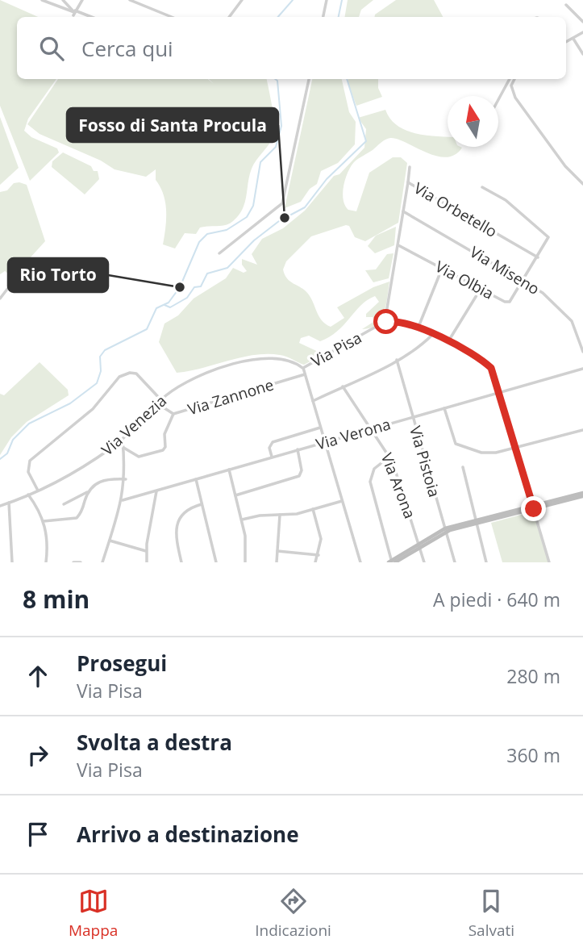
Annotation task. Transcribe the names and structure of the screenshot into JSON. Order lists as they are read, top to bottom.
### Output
{
  "streets": {
    "street": [
      "Via Orbetello",
      "Via Miseno",
      "Via Olbia",
      "Via Pisa",
      "Via Zannone",
      "Via Venezia",
      "Via Verona",
      "Via Pistoia",
      "Via Arona"
    ]
  },
  "crossings": [
    ["Via Orbetello", "Via Miseno"],
    ["Via Orbetello", "Via Olbia"],
    ["Via Orbetello", "Via Pisa"],
    ["Via Miseno", "Via Olbia"],
    ["Via Pisa", "Via Zannone"],
    ["Via Pisa", "Via Venezia"],
    ["Via Pisa", "Via Verona"],
    ["Via Zannone", "Via Venezia"],
    ["Via Verona", "Via Pistoia"],
    ["Via Verona", "Via Arona"]
  ],
  "places": ["Fosso di Santa Procula", "Rio Torto"],
  "north": "top",
  "page": {
    "search": "Cerca qui",
    "heading": ["8 min", "A piedi · 640 m"],
    "list": [
      ["Prosegui", "Via Pisa", "280 m"],
      ["Svolta a destra", "Via Pisa", "360 m"],
      "Arrivo a destinazione"
    ],
    "nav": ["Mappa", "Indicazioni", "Salvati"]
  }
}
